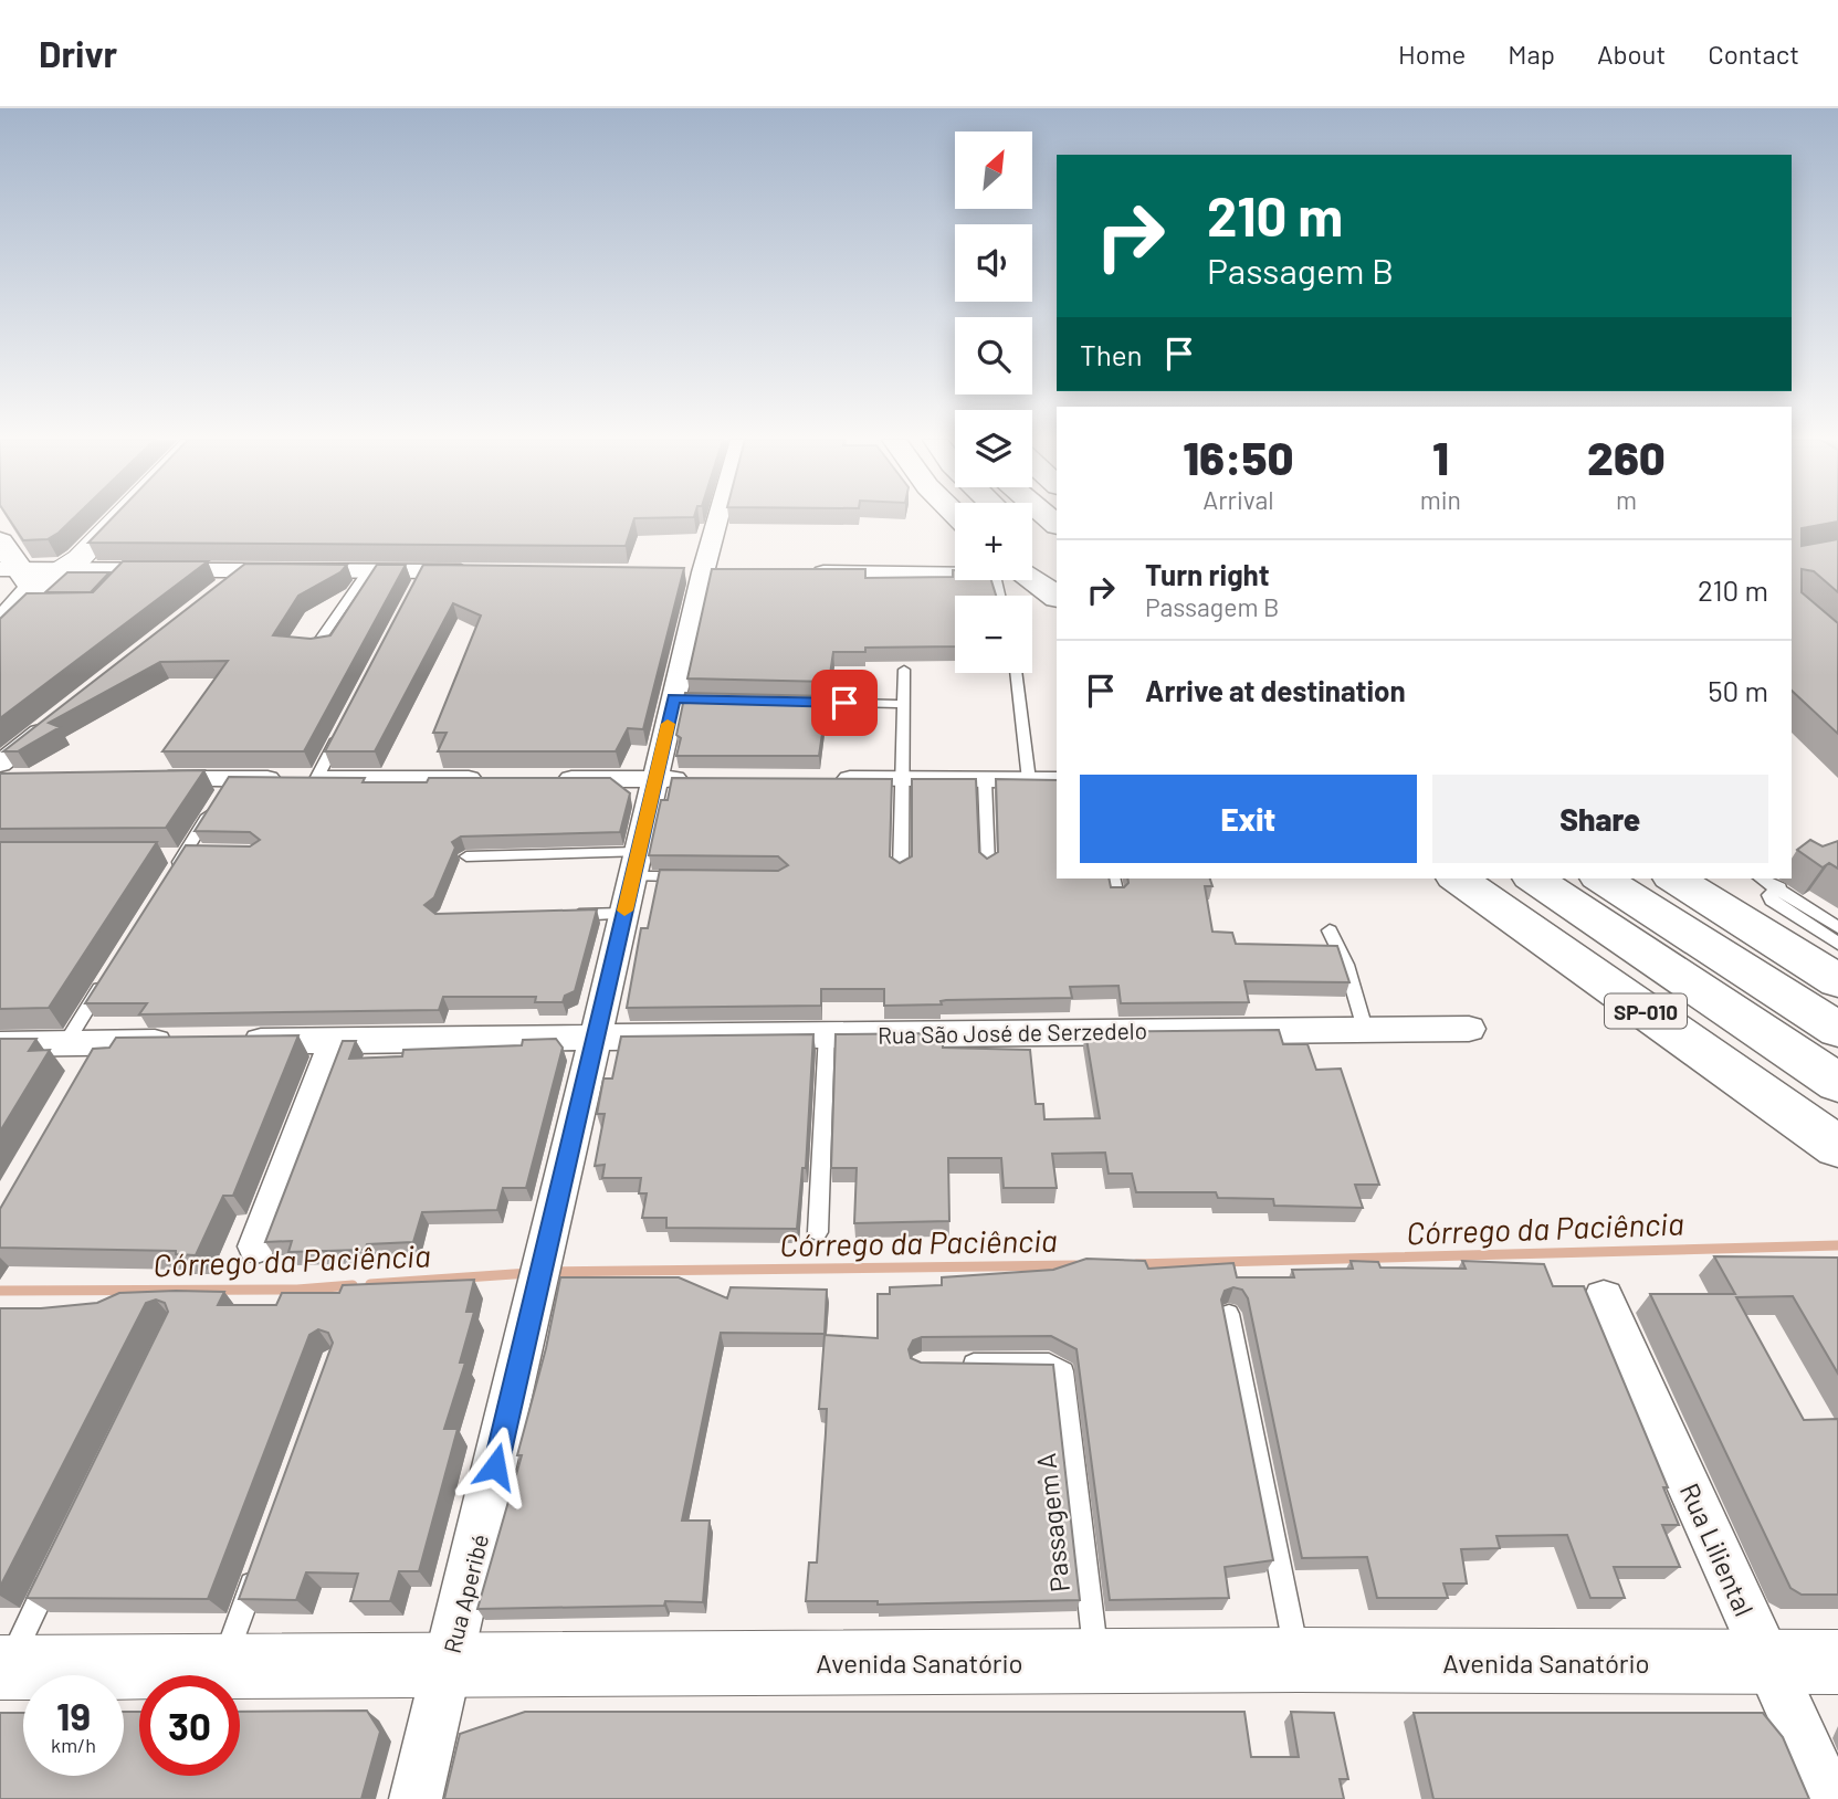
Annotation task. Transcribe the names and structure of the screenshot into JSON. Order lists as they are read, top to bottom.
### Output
{
  "streets": {
    "main road": ["SP-010"],
    "street": [
      "Rua São José de Serzedelo",
      "Rua Liliental",
      "Rua Aperibé",
      "Avenida Sanatório"
    ],
    "lane": ["Passagem A"]
  },
  "crossings": [
    ["Rua São José de Serzedelo", "Rua Aperibé"],
    ["Passagem A", "Avenida Sanatório"],
    ["Rua Liliental", "Avenida Sanatório"],
    ["Rua Aperibé", "Avenida Sanatório"]
  ],
  "water": ["Córrego da Paciência"],
  "north": "top right",
  "page": {
    "header": "Drivr",
    "nav": [
      "Home",
      "Map",
      "About",
      "Contact"
    ],
    "map_buttons": ["+", "−"],
    "turn": ["210 m", "Passagem B"],
    "then": "Then",
    "eta": [
      "16:50",
      "Arrival",
      "1",
      "min",
      "260",
      "m"
    ],
    "list": [
      {
        "name": "Turn right",
        "note": "Passagem B",
        "value": "210 m"
      },
      {
        "name": "Arrive at destination",
        "value": "50 m"
      }
    ],
    "buttons": ["Exit", "Share"],
    "speed": "19 km/h",
    "limit": "30"
  }
}
